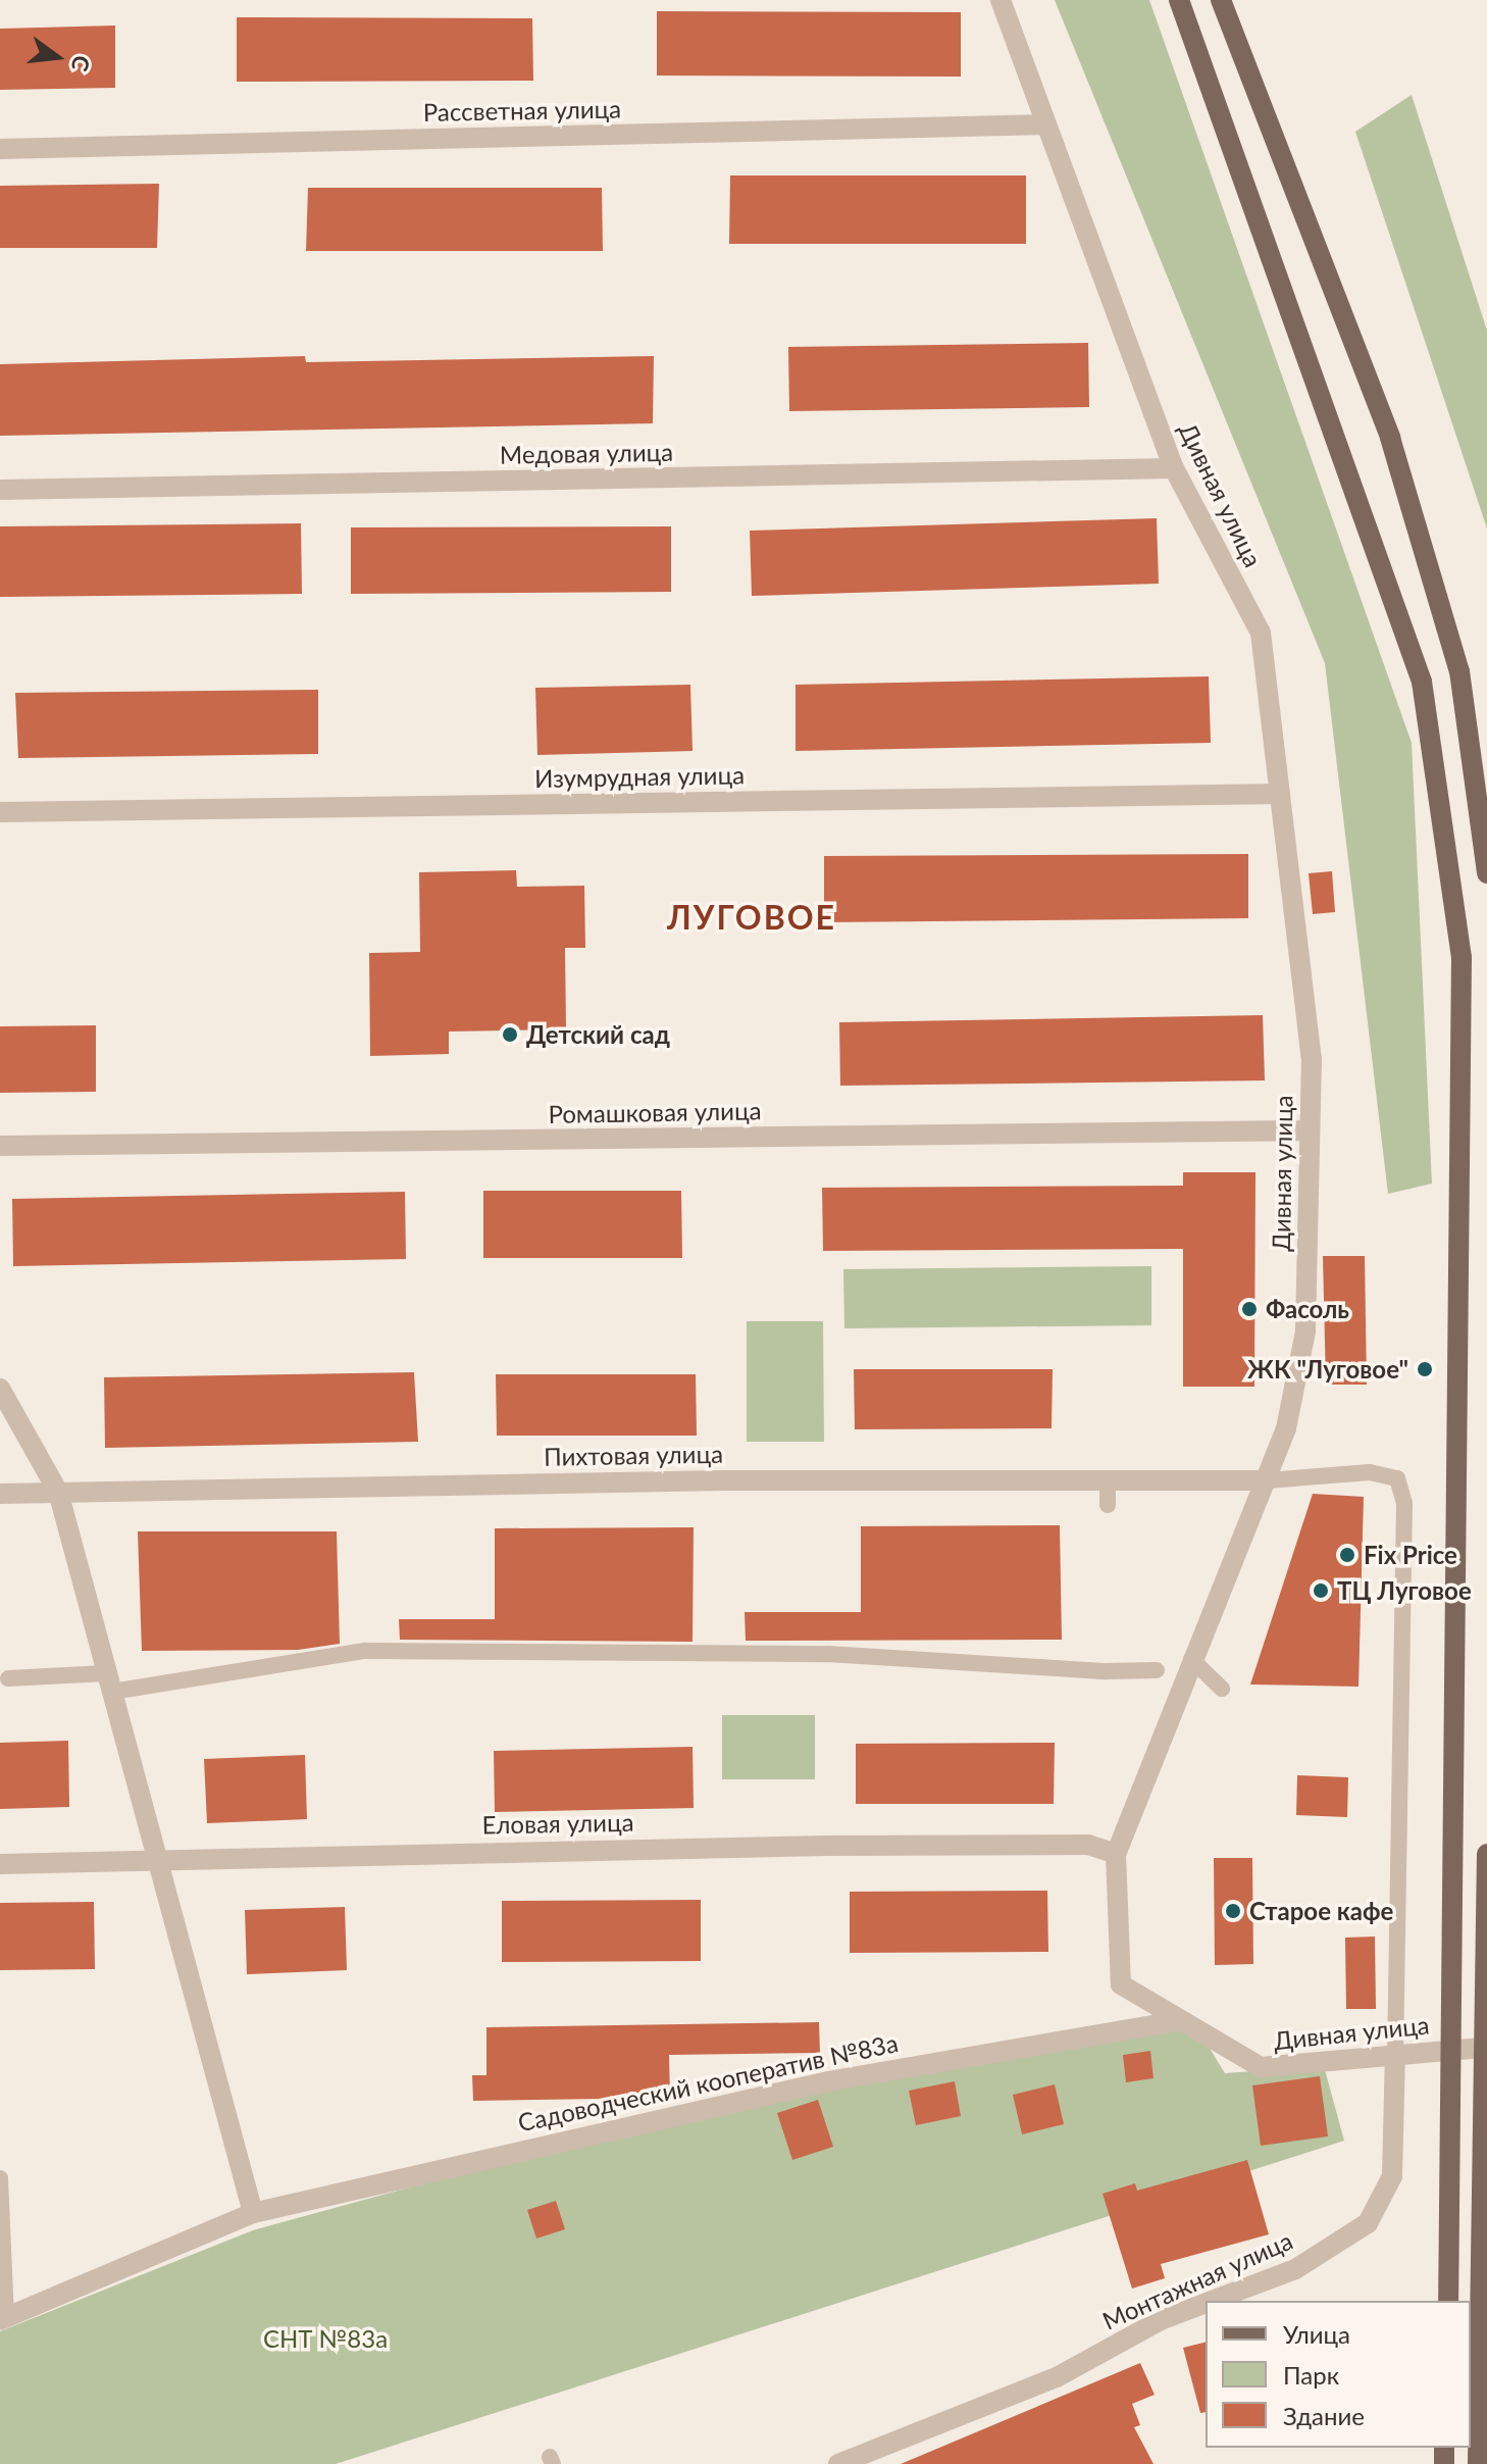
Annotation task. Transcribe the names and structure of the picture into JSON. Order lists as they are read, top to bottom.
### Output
{
  "streets": {
    "street": [
      "Рассветная улица",
      "Медовая улица",
      "Дивная улица",
      "Изумрудная улица",
      "Ромашковая улица",
      "Пихтовая улица",
      "Еловая улица",
      "Садоводческий кооператив №83а",
      "Монтажная улица"
    ]
  },
  "crossings": [
    ["Рассветная улица", "Дивная улица"],
    ["Медовая улица", "Дивная улица"],
    ["Дивная улица", "Изумрудная улица"],
    ["Дивная улица", "Ромашковая улица"],
    ["Дивная улица", "Пихтовая улица"],
    ["Дивная улица", "Еловая улица"],
    ["Дивная улица", "Садоводческий кооператив №83а"],
    ["Дивная улица", "Монтажная улица"]
  ],
  "districts": ["ЛУГОВОЕ"],
  "parks": ["СНТ №83а"],
  "places": [
    "Детский сад",
    "Фасоль",
    "ЖК \"Луговое\"",
    "Fix Price",
    "ТЦ Луговое",
    "Старое кафе"
  ],
  "legend": ["Улица", "Парк", "Здание"],
  "north": "right"
}
